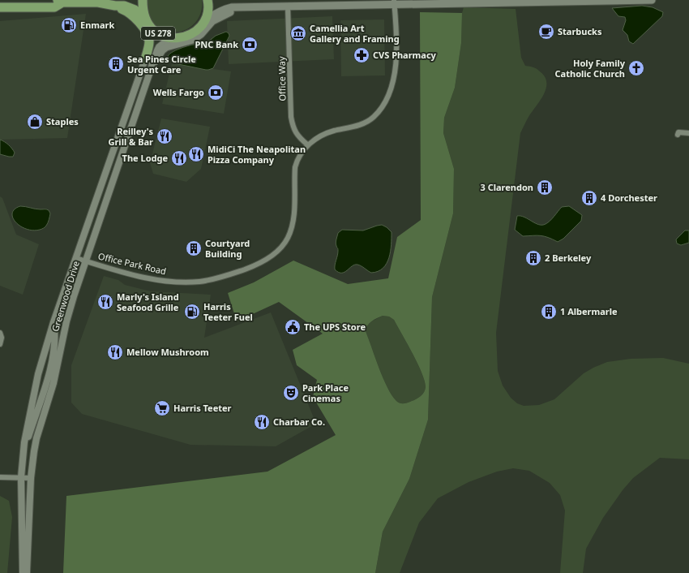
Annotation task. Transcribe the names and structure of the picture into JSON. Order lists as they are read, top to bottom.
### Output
{
  "streets": {
    "highway": ["US 278"],
    "street": ["Office Way", "Office Park Road", "Greenwood Drive"]
  },
  "crossings": [
    ["US 278", "Greenwood Drive"],
    ["Office Way", "Office Park Road"],
    ["Office Park Road", "Greenwood Drive"]
  ],
  "places": {
    "fuel station": ["Enmark", "Harris Teeter Fuel"],
    "cafe": ["Starbucks"],
    "museum": ["Camellia Art Gallery and Framing"],
    "bank": ["PNC Bank", "Wells Fargo"],
    "pharmacy": ["CVS Pharmacy"],
    "building": [
      "Sea Pines Circle Urgent Care",
      "3 Clarendon",
      "4 Dorchester",
      "Courtyard Building",
      "2 Berkeley",
      "1 Albermarle"
    ],
    "church": ["Holy Family Catholic Church"],
    "shop": ["Staples"],
    "restaurant": [
      "Reilley's Grill & Bar",
      "MidiCi The Neapolitan Pizza Company",
      "The Lodge",
      "Marly's Island Seafood Grille",
      "Mellow Mushroom",
      "Charbar Co."
    ],
    "public building": ["The UPS Store"],
    "theatre": ["Park Place Cinemas"],
    "supermarket": ["Harris Teeter"]
  }
}
